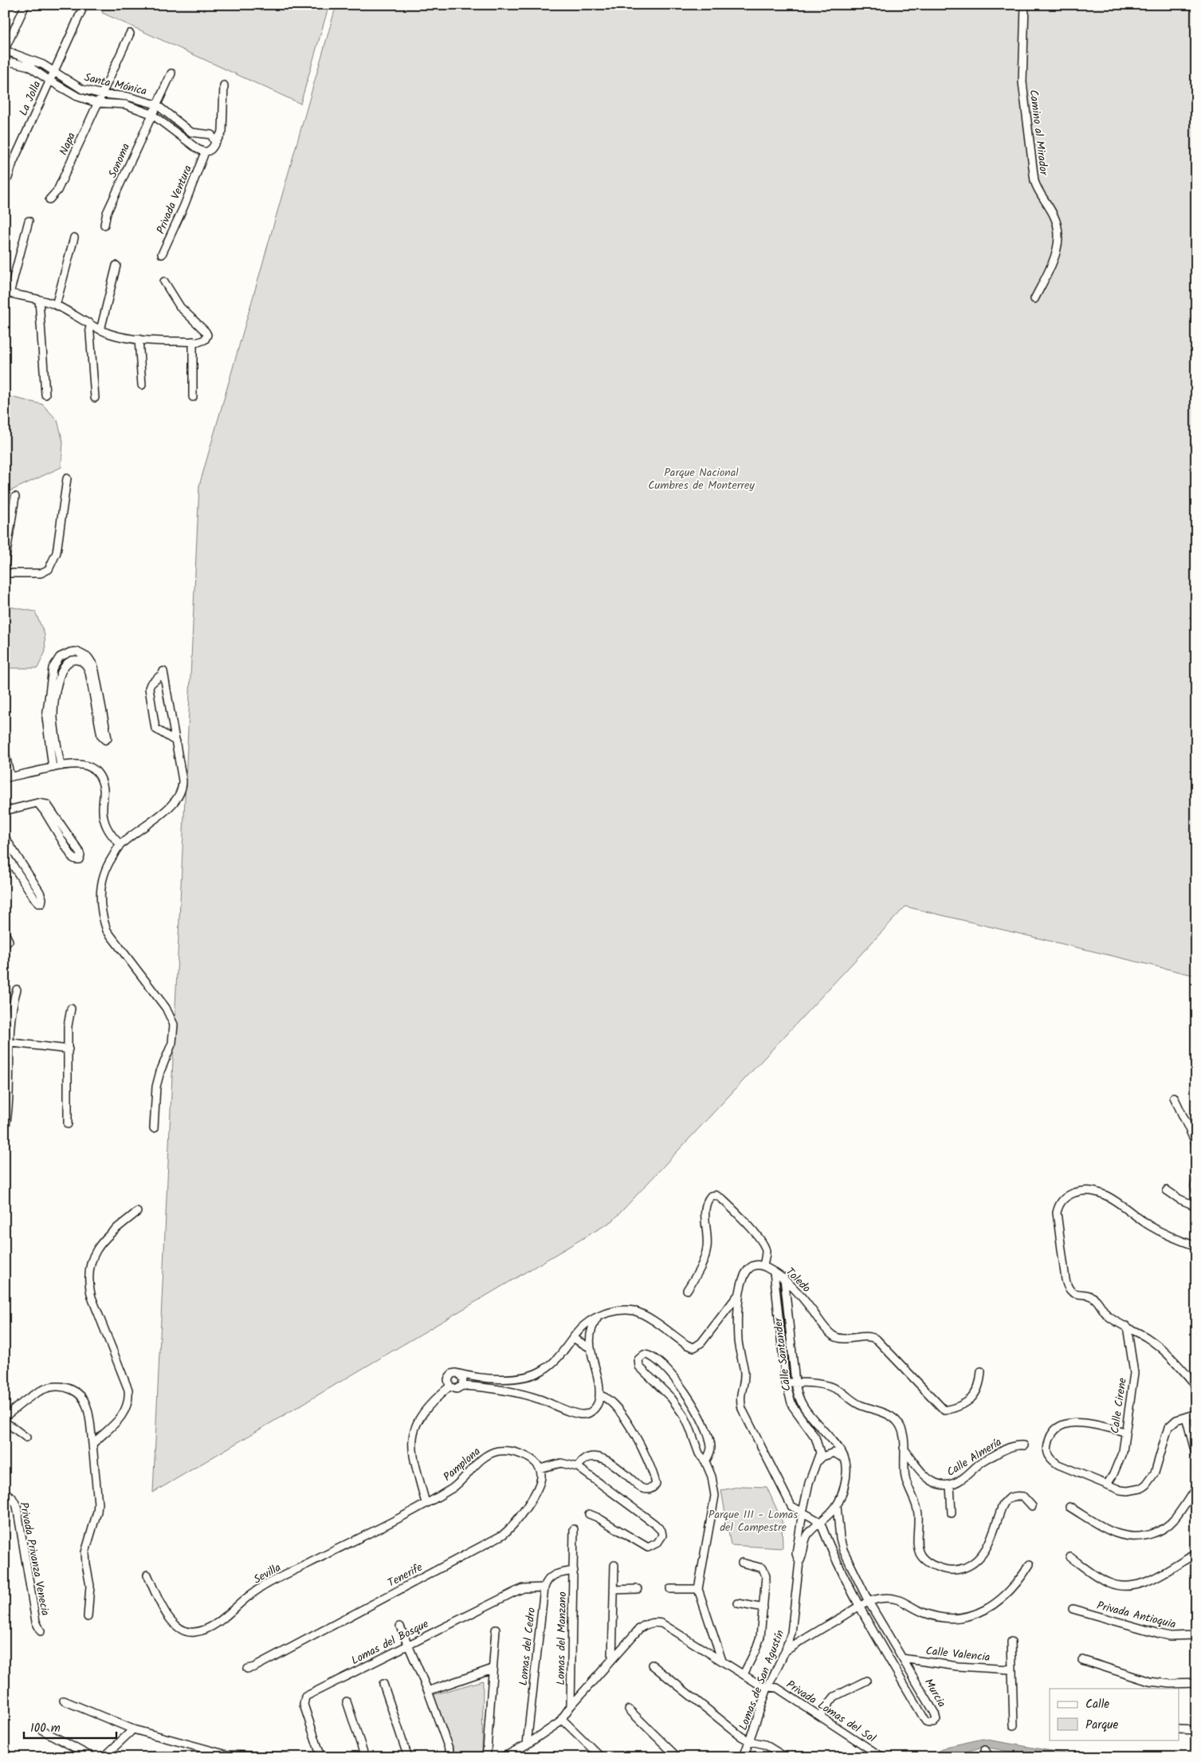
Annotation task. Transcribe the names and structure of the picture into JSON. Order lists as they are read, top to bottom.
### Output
{
  "streets": {
    "street": [
      "Santa Mónica",
      "La Jolla",
      "Camino al Mirador",
      "Napa",
      "Sonoma",
      "Privada Ventura",
      "Toledo",
      "Calle Santander",
      "Calle Cirene",
      "Calle Almería",
      "Pamplona",
      "Privada Privanza Venecia",
      "Sevilla",
      "Tenerife",
      "Privada Antioquia",
      "Lomas del Manzano",
      "Lomas del Bosque",
      "Lomas del Cedro",
      "Calle Valencia",
      "Lomas de San Agustín",
      "Murcia",
      "Privada Lomas del Sol"
    ]
  },
  "crossings": [
    ["Santa Mónica", "La Jolla"],
    ["Santa Mónica", "Napa"],
    ["Santa Mónica", "Sonoma"],
    ["Santa Mónica", "Privada Ventura"],
    ["Toledo", "Calle Santander"],
    ["Calle Santander", "Lomas de San Agustín"],
    ["Pamplona", "Sevilla"],
    ["Pamplona", "Tenerife"],
    ["Lomas del Manzano", "Privada Lomas del Sol"],
    ["Lomas del Bosque", "Lomas del Cedro"],
    ["Calle Valencia", "Murcia"],
    ["Lomas de San Agustín", "Murcia"],
    ["Lomas de San Agustín", "Privada Lomas del Sol"]
  ],
  "parks": ["Parque Nacional Cumbres de Monterrey", "Parque III - Lomas del Campestre"],
  "legend": ["Calle", "Parque"],
  "scale_bar": "100 m"
}
